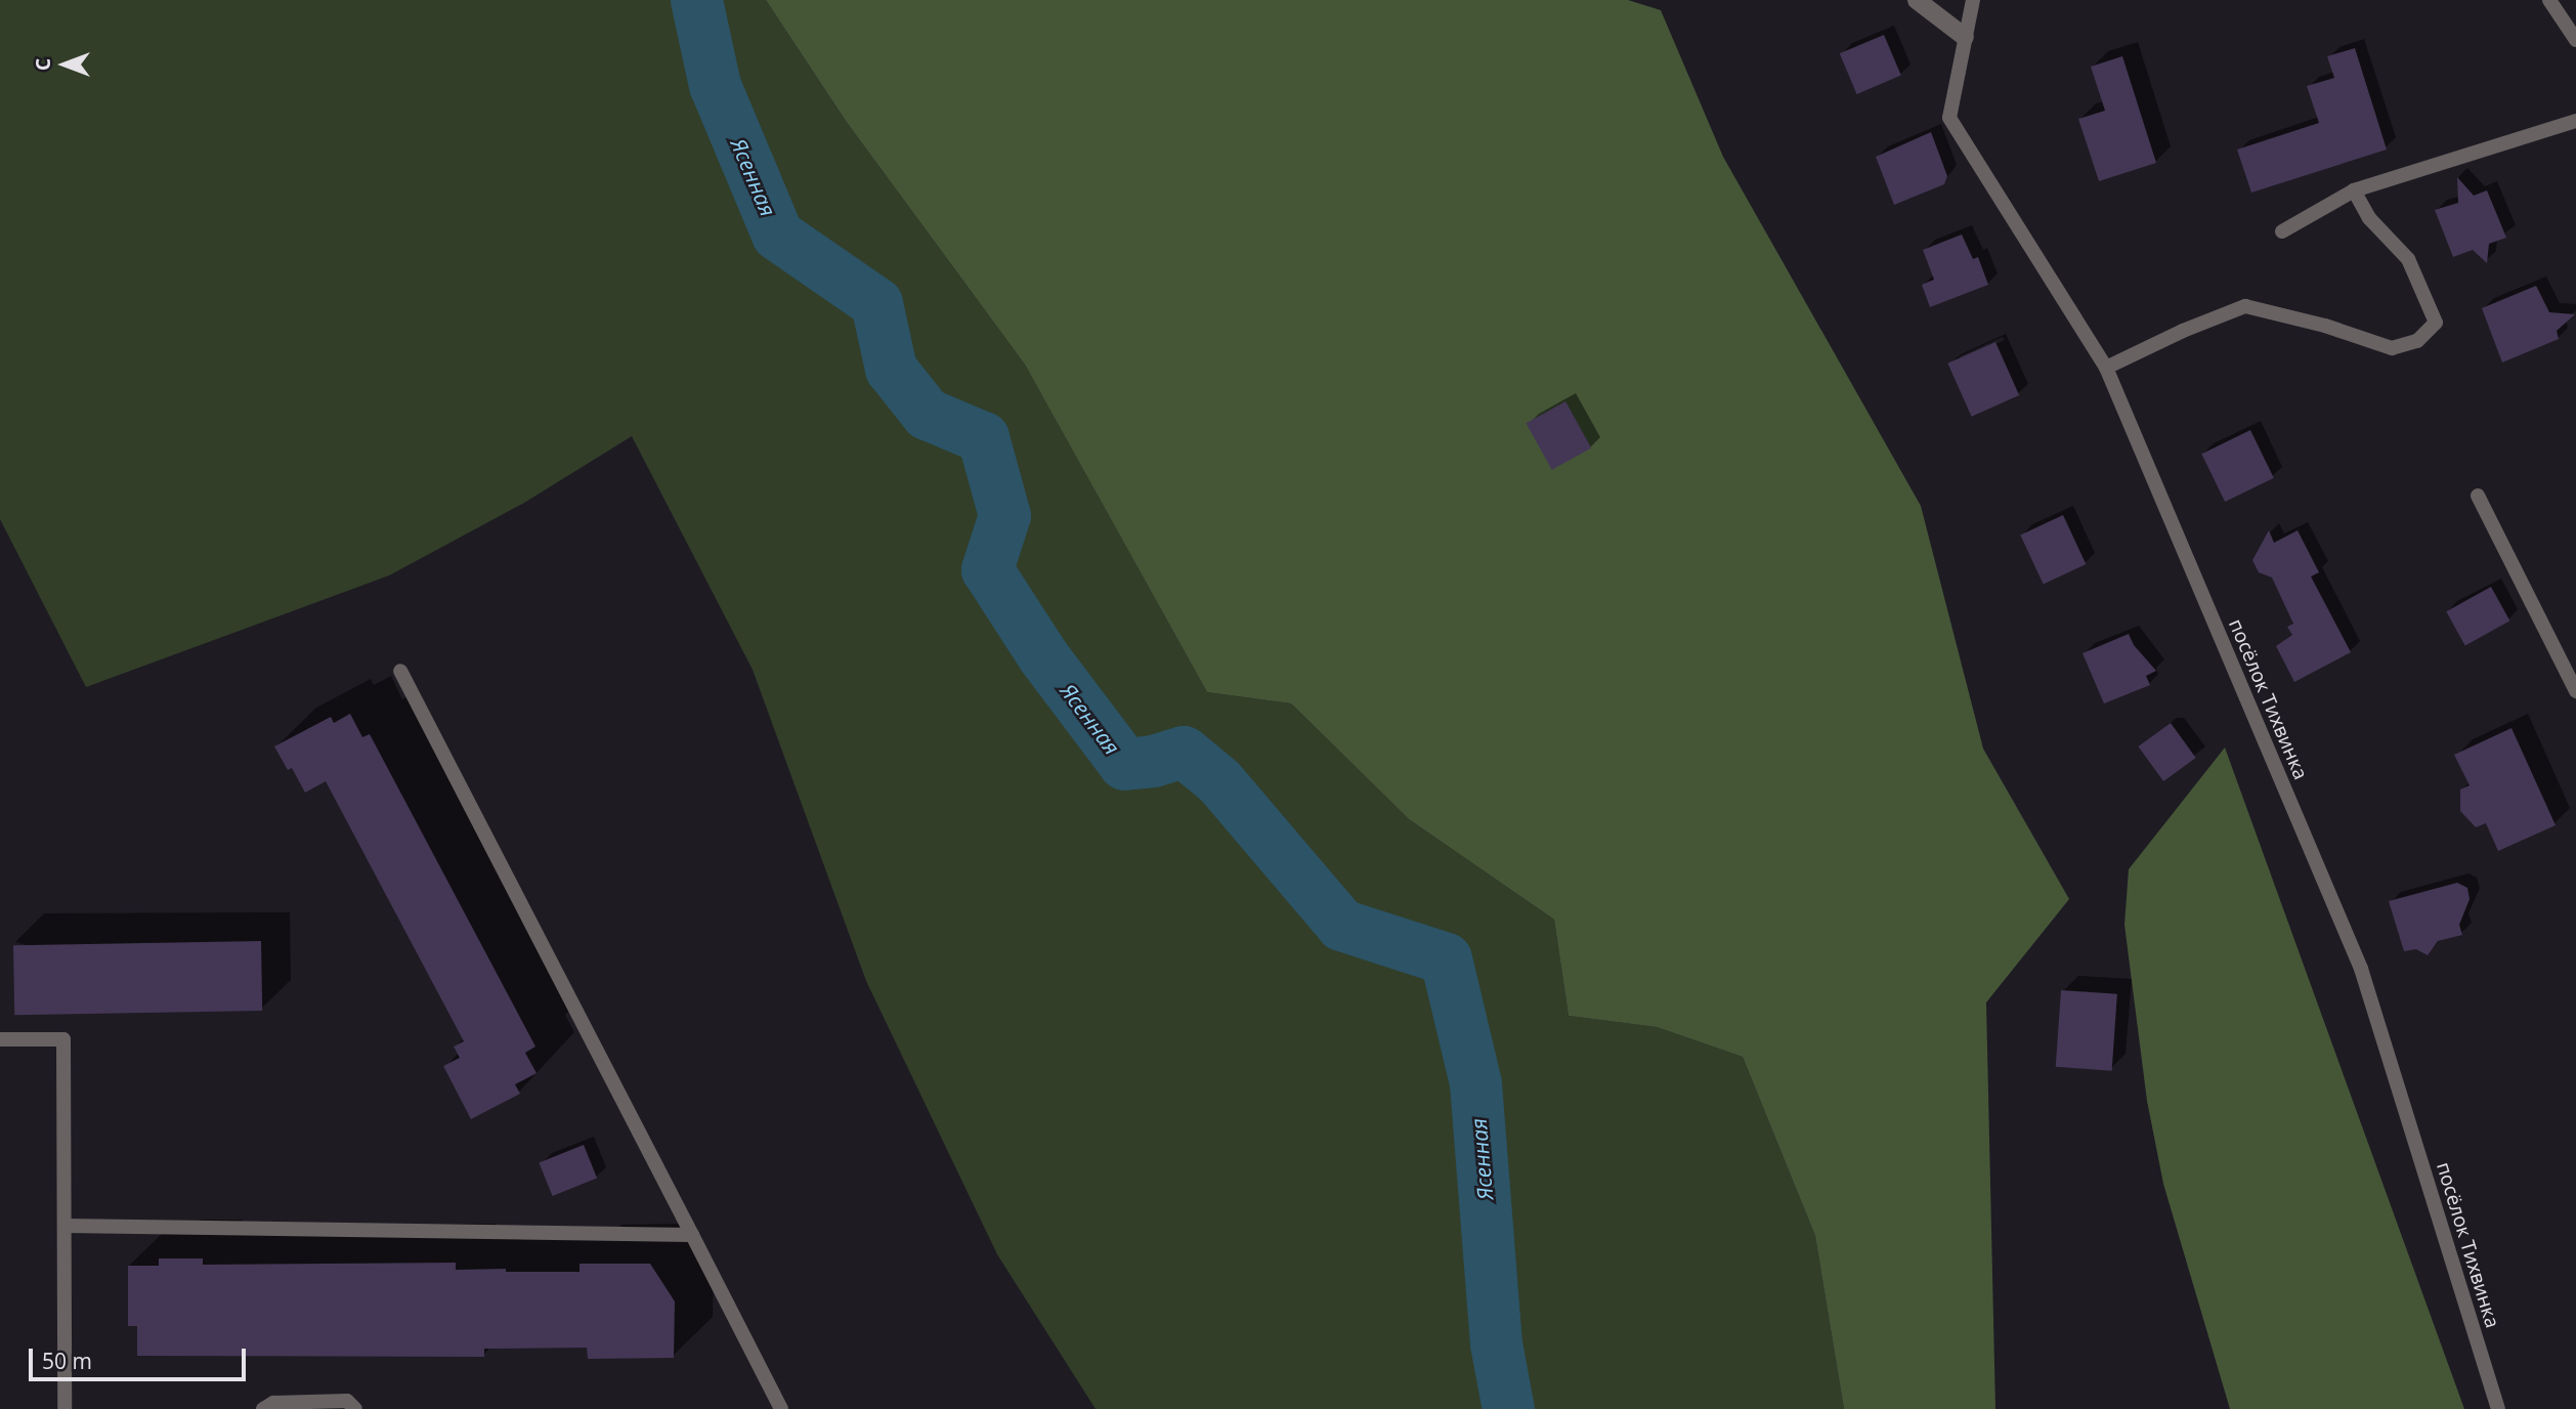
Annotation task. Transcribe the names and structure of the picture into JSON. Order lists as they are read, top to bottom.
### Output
{
  "streets": {
    "lane": ["посёлок Тихвинка"]
  },
  "water": ["Ясенная"],
  "scale_bar": "50 m",
  "north": "left"
}
